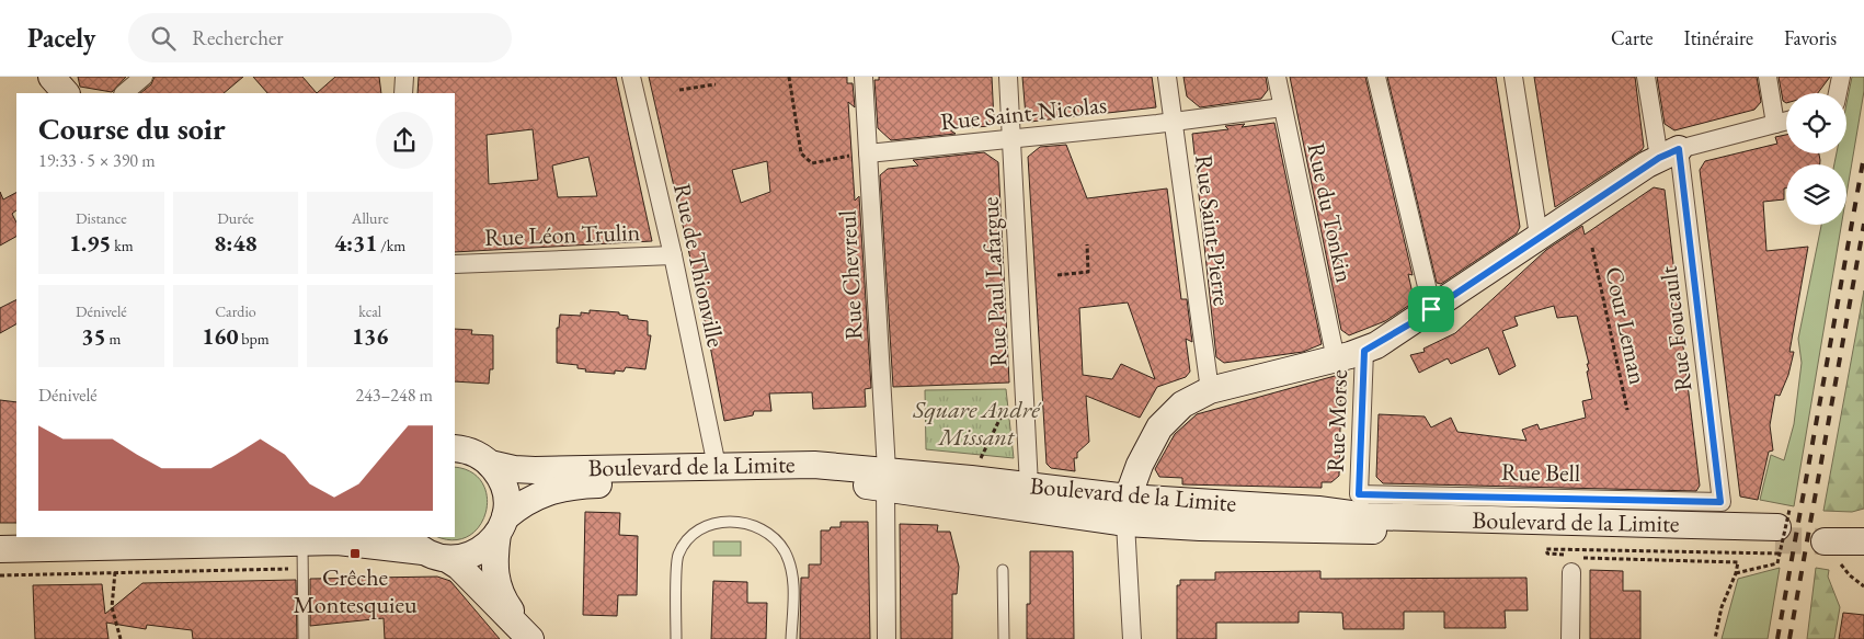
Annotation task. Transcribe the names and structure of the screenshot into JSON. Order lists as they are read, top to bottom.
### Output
{
  "streets": {
    "main road": ["Boulevard de la Limite"],
    "street": [
      "Rue Saint-Nicolas",
      "Rue du Tonkin",
      "Rue Saint-Pierre",
      "Rue Léon Trulin",
      "Rue de Thionville",
      "Rue Chevreul",
      "Rue Paul Lafargue",
      "Rue Foucault",
      "Rue Morse",
      "Rue Bell"
    ],
    "path": ["Cour Leman"]
  },
  "crossings": [
    ["Rue Saint-Nicolas", "Rue du Tonkin"],
    ["Rue Saint-Nicolas", "Rue Saint-Pierre"],
    ["Rue Saint-Nicolas", "Rue Chevreul"],
    ["Rue Saint-Nicolas", "Rue Paul Lafargue"],
    ["Rue Léon Trulin", "Rue de Thionville"],
    ["Rue de Thionville", "Boulevard de la Limite"],
    ["Rue Chevreul", "Boulevard de la Limite"],
    ["Rue Paul Lafargue", "Boulevard de la Limite"],
    ["Rue Foucault", "Rue Bell"],
    ["Rue Morse", "Rue Bell"]
  ],
  "parks": ["Square André Missant"],
  "places": {
    "transit": ["Crêche Montesquieu"]
  },
  "page": {
    "header": "Pacely",
    "search": "Rechercher",
    "nav": ["Carte", "Itinéraire", "Favoris"],
    "heading": ["Course du soir", "19:33 · 5 × 390 m"],
    "stats": [
      ["Distance", "1.95 km"],
      ["Durée", "8:48"],
      ["Allure", "4:31 /km"],
      ["Dénivelé", "35 m"],
      ["Cardio", "160 bpm"],
      ["kcal", "136"]
    ],
    "chart": ["Dénivelé", "243–248 m"]
  }
}
